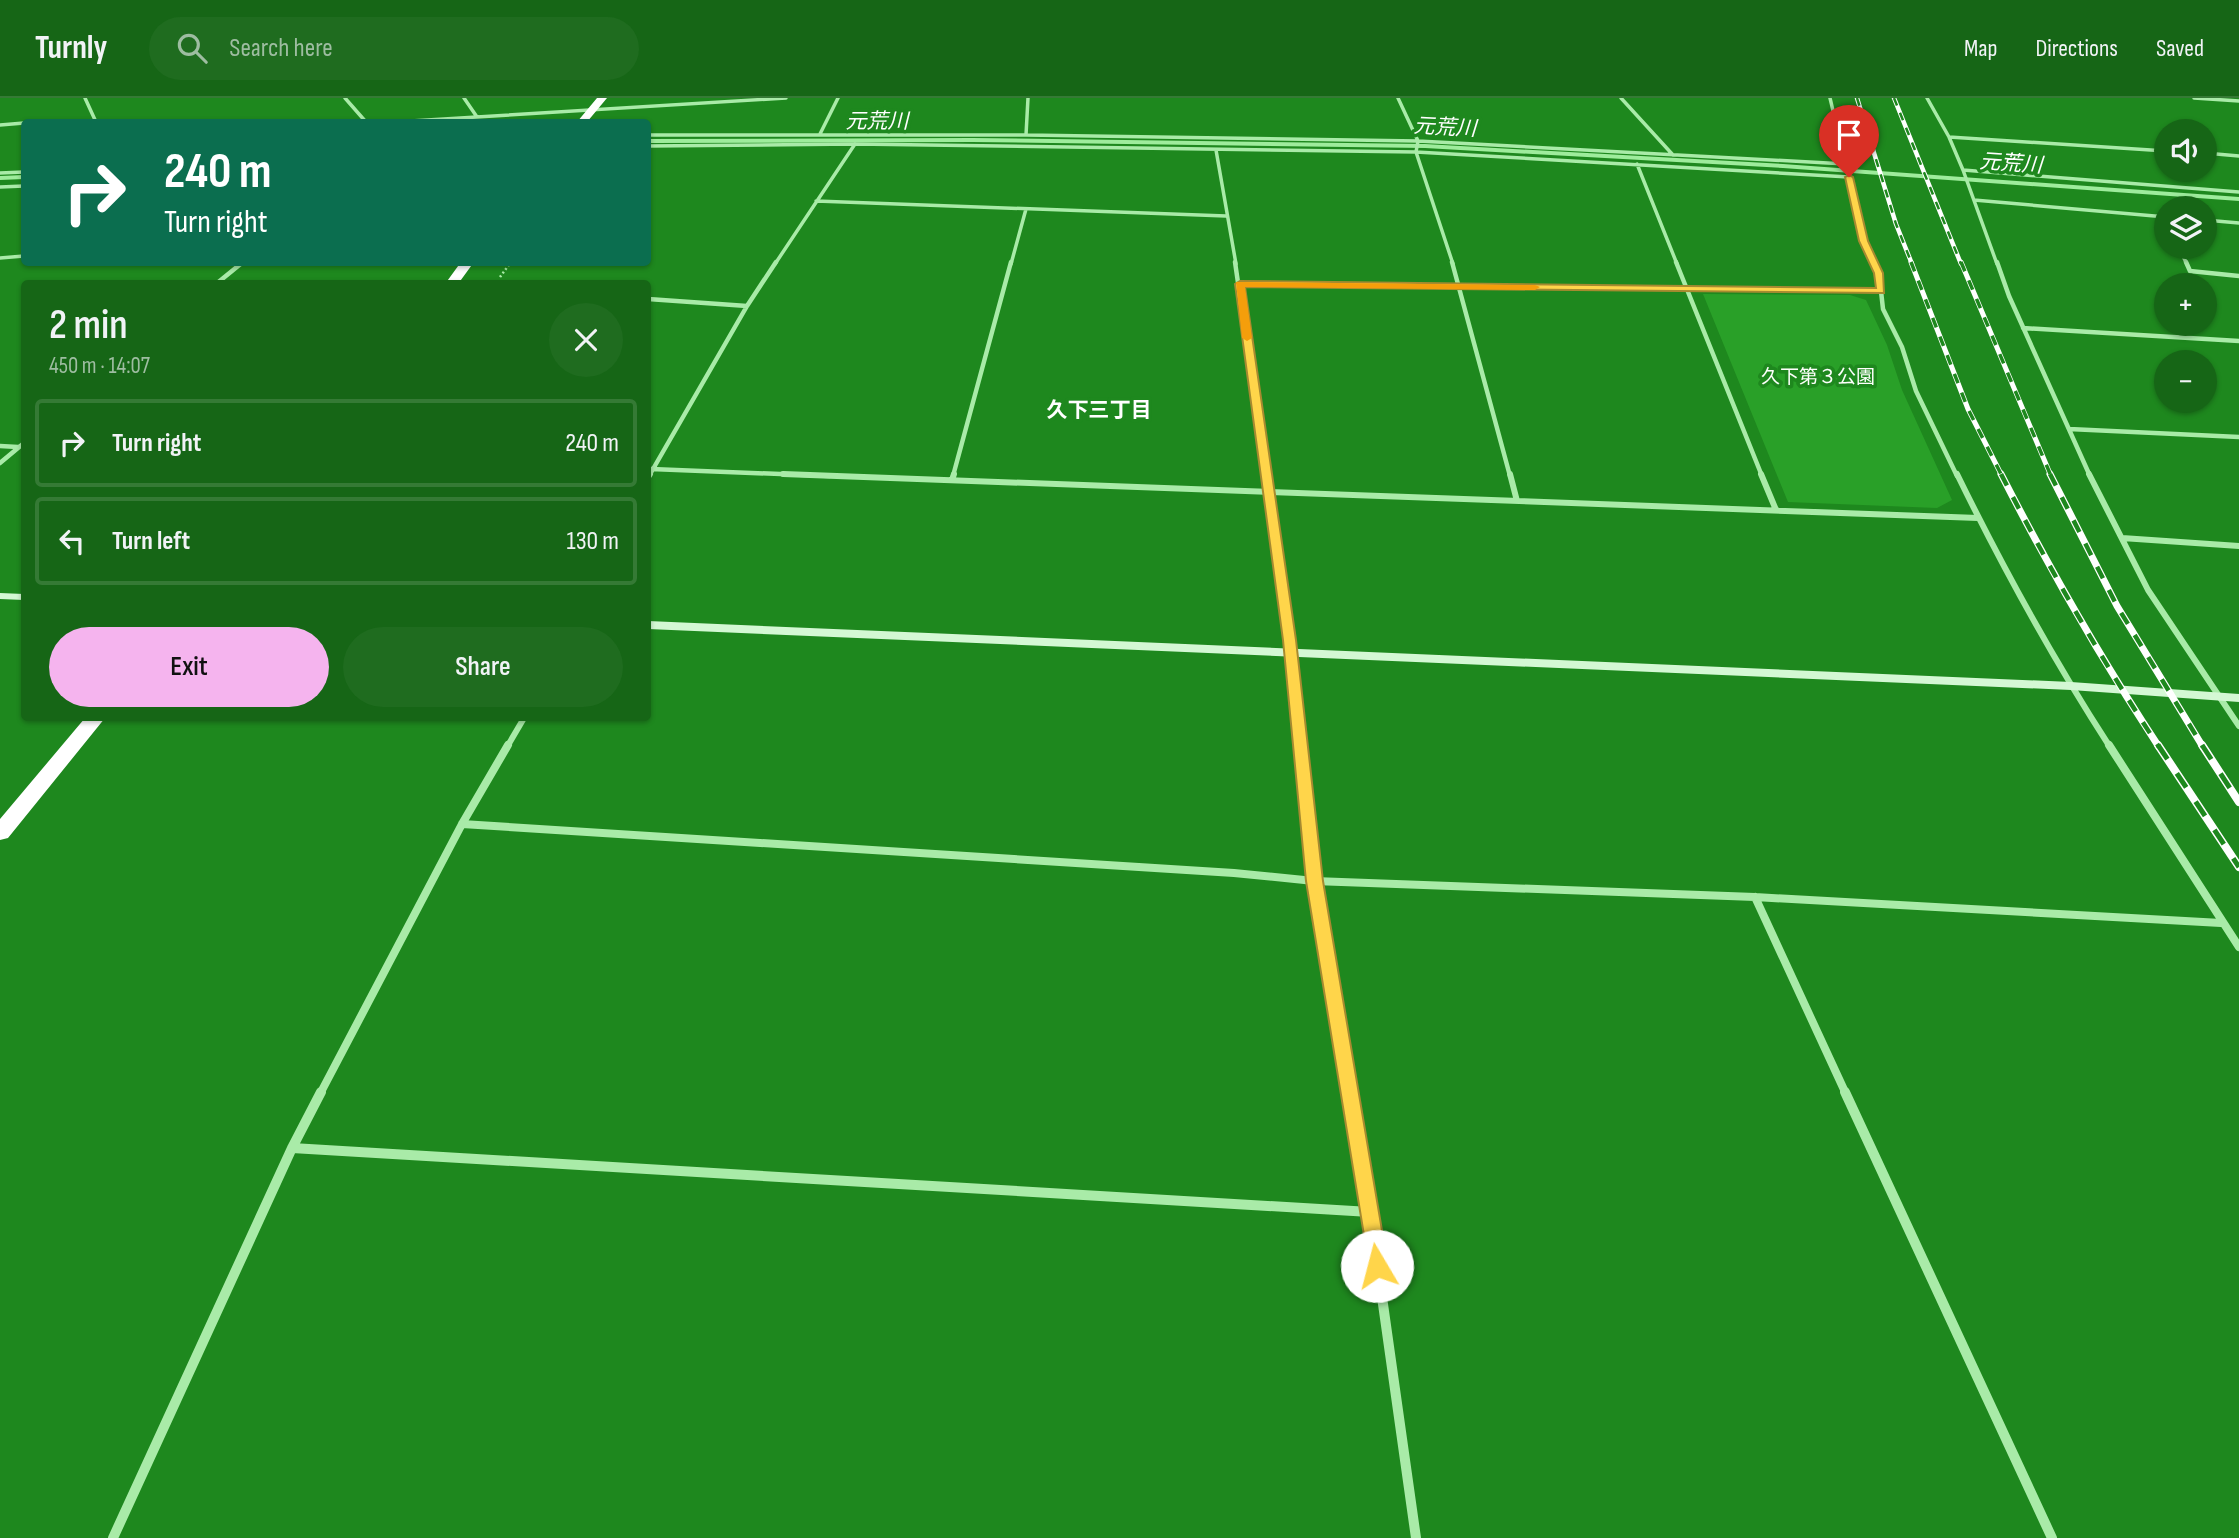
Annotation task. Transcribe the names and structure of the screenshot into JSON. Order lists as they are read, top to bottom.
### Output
{
  "districts": ["久下三丁目"],
  "water": ["元荒川"],
  "parks": ["久下第３公園"],
  "page": {
    "header": "Turnly",
    "search": "Search here",
    "nav": ["Map", "Directions", "Saved"],
    "map_buttons": ["+", "−"],
    "turn": ["240 m", "Turn right"],
    "heading": ["2 min", "450 m · 14:07"],
    "list": [
      {
        "name": "Turn right",
        "value": "240 m"
      },
      {
        "name": "Turn left",
        "value": "130 m"
      }
    ],
    "buttons": ["Exit", "Share"]
  }
}
